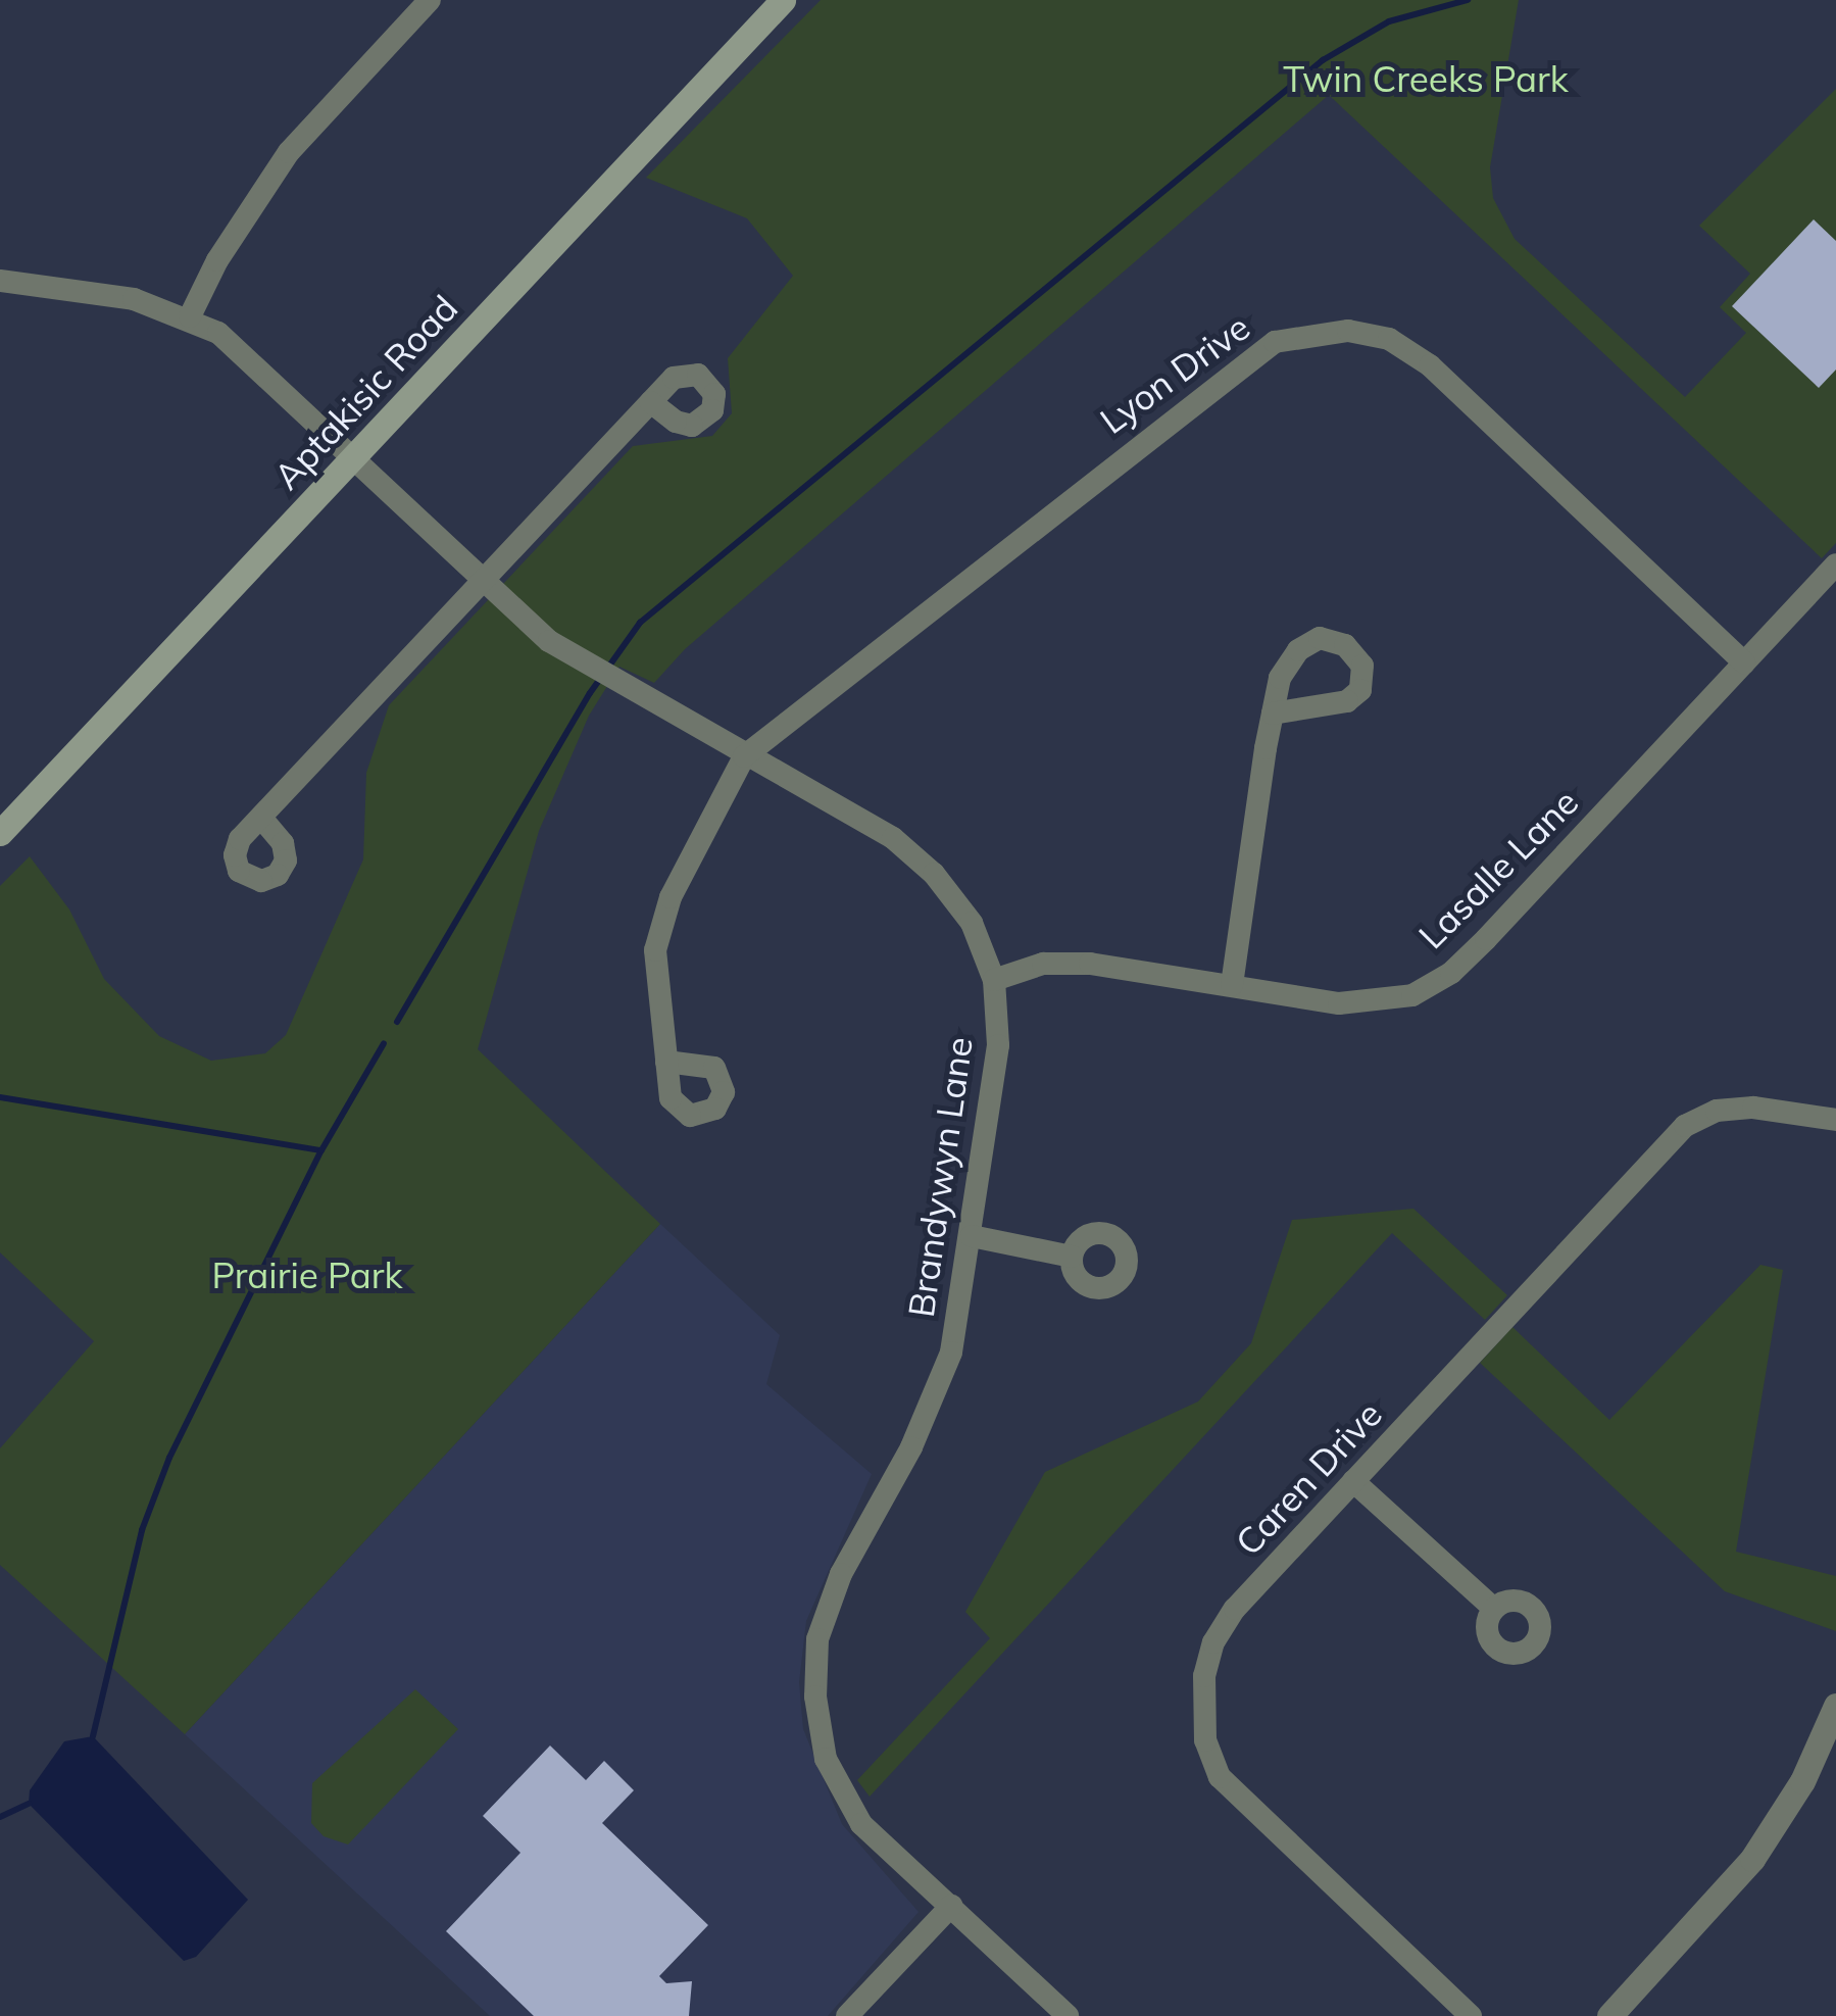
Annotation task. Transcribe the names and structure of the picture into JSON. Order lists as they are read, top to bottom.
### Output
{
  "streets": {
    "main road": ["Aptakisic Road"],
    "street": [
      "Lyon Drive",
      "Lasalle Lane",
      "Brandywyn Lane",
      "Caren Drive"
    ]
  },
  "crossings": [
    ["Lyon Drive", "Lasalle Lane"],
    ["Lyon Drive", "Brandywyn Lane"],
    ["Aptakisic Road", "Brandywyn Lane"],
    ["Lasalle Lane", "Brandywyn Lane"]
  ],
  "parks": ["Twin Creeks Park", "Prairie Park"]
}
